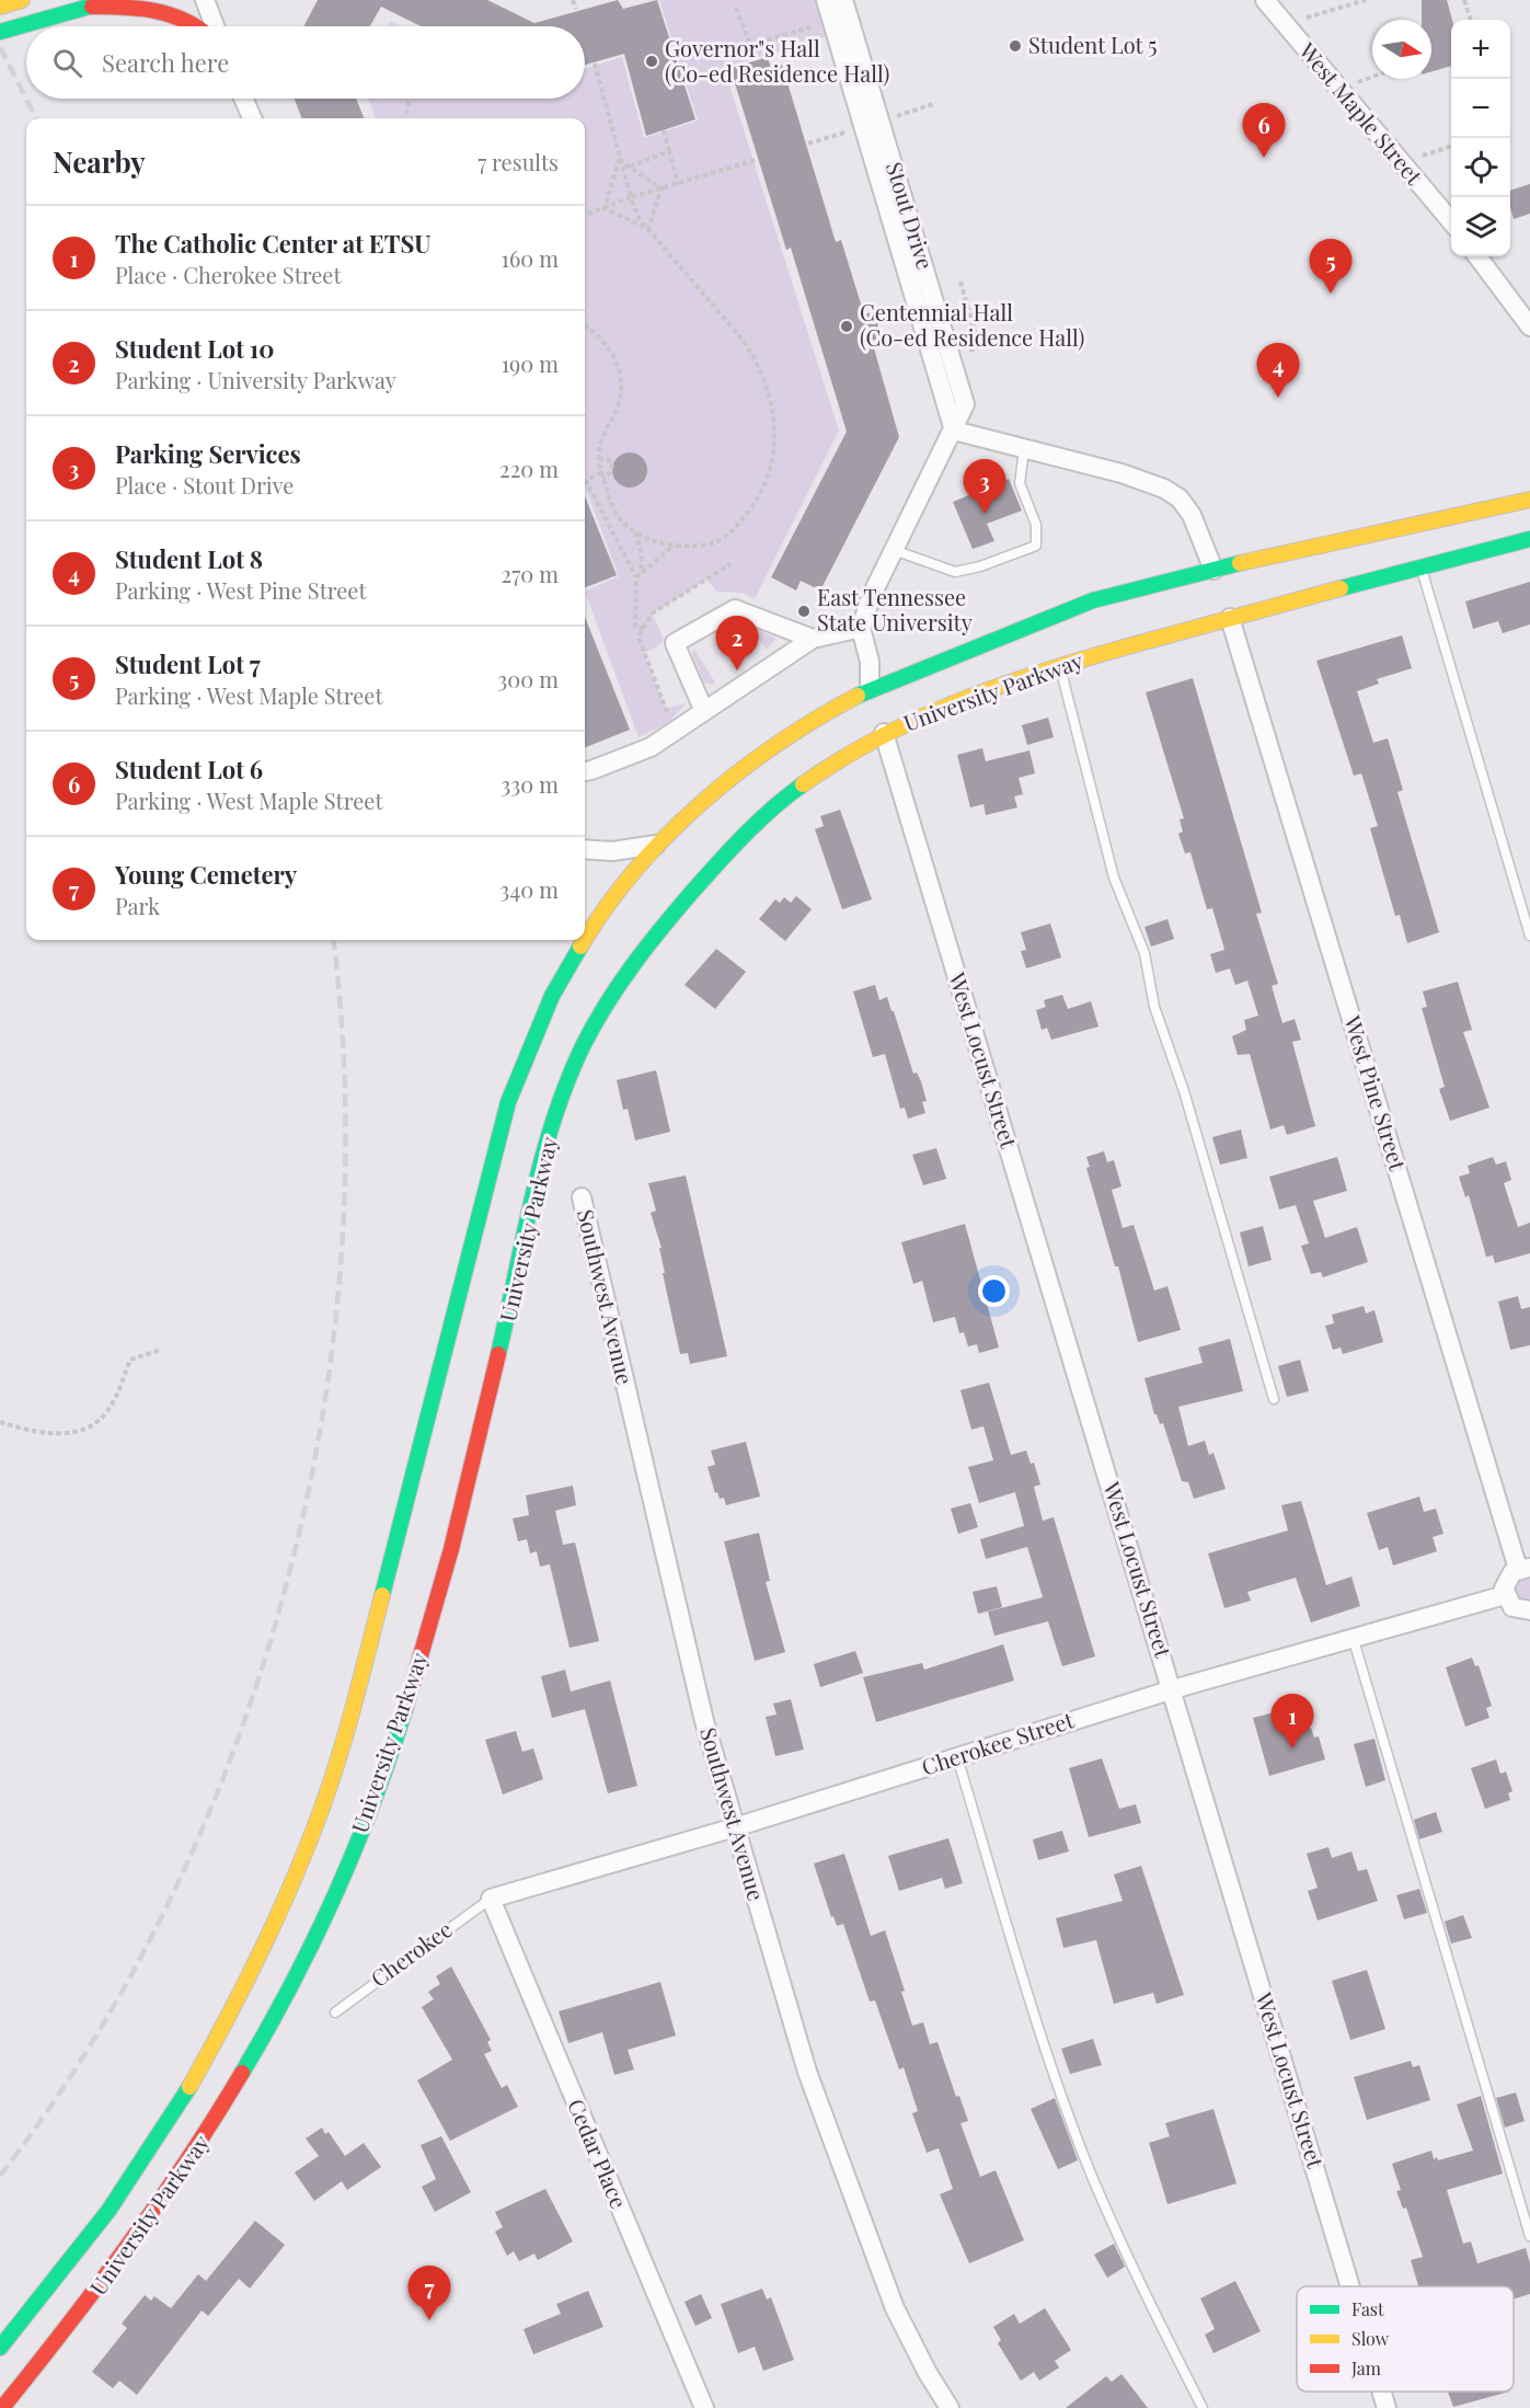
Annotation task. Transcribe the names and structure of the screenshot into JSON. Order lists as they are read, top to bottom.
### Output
{
  "streets": {
    "main road": ["University Parkway"],
    "street": [
      "West Maple Street",
      "Stout Drive",
      "West Locust Street",
      "West Pine Street",
      "Southwest Avenue",
      "Cherokee Street",
      "Cedar Place"
    ],
    "lane": ["Cherokee"]
  },
  "crossings": [
    ["University Parkway", "West Locust Street"],
    ["University Parkway", "West Pine Street"],
    ["West Locust Street", "Cherokee Street"],
    ["Southwest Avenue", "Cherokee Street"],
    ["Cherokee Street", "Cherokee"],
    ["Cherokee Street", "Cedar Place"],
    ["Cherokee", "Cedar Place"]
  ],
  "places": [
    "Student Lot 5",
    "Governor\"s Hall (Co-ed Residence Hall)",
    "Centennial Hall (Co-ed Residence Hall)",
    "East Tennessee State University"
  ],
  "legend": ["Fast", "Slow", "Jam"],
  "north": "right",
  "page": {
    "map_buttons": ["+", "−"],
    "search": "Search here",
    "pins": [
      "6",
      "5",
      "4",
      "3",
      "2",
      "1",
      "7"
    ],
    "heading": ["Nearby", "7 results"],
    "list": [
      {
        "mark": "1",
        "name": "The Catholic Center at ETSU",
        "note": "Place · Cherokee Street",
        "value": "160 m"
      },
      {
        "mark": "2",
        "name": "Student Lot 10",
        "note": "Parking · University Parkway",
        "value": "190 m"
      },
      {
        "mark": "3",
        "name": "Parking Services",
        "note": "Place · Stout Drive",
        "value": "220 m"
      },
      {
        "mark": "4",
        "name": "Student Lot 8",
        "note": "Parking · West Pine Street",
        "value": "270 m"
      },
      {
        "mark": "5",
        "name": "Student Lot 7",
        "note": "Parking · West Maple Street",
        "value": "300 m"
      },
      {
        "mark": "6",
        "name": "Student Lot 6",
        "note": "Parking · West Maple Street",
        "value": "330 m"
      },
      {
        "mark": "7",
        "name": "Young Cemetery",
        "note": "Park",
        "value": "340 m"
      }
    ]
  }
}
